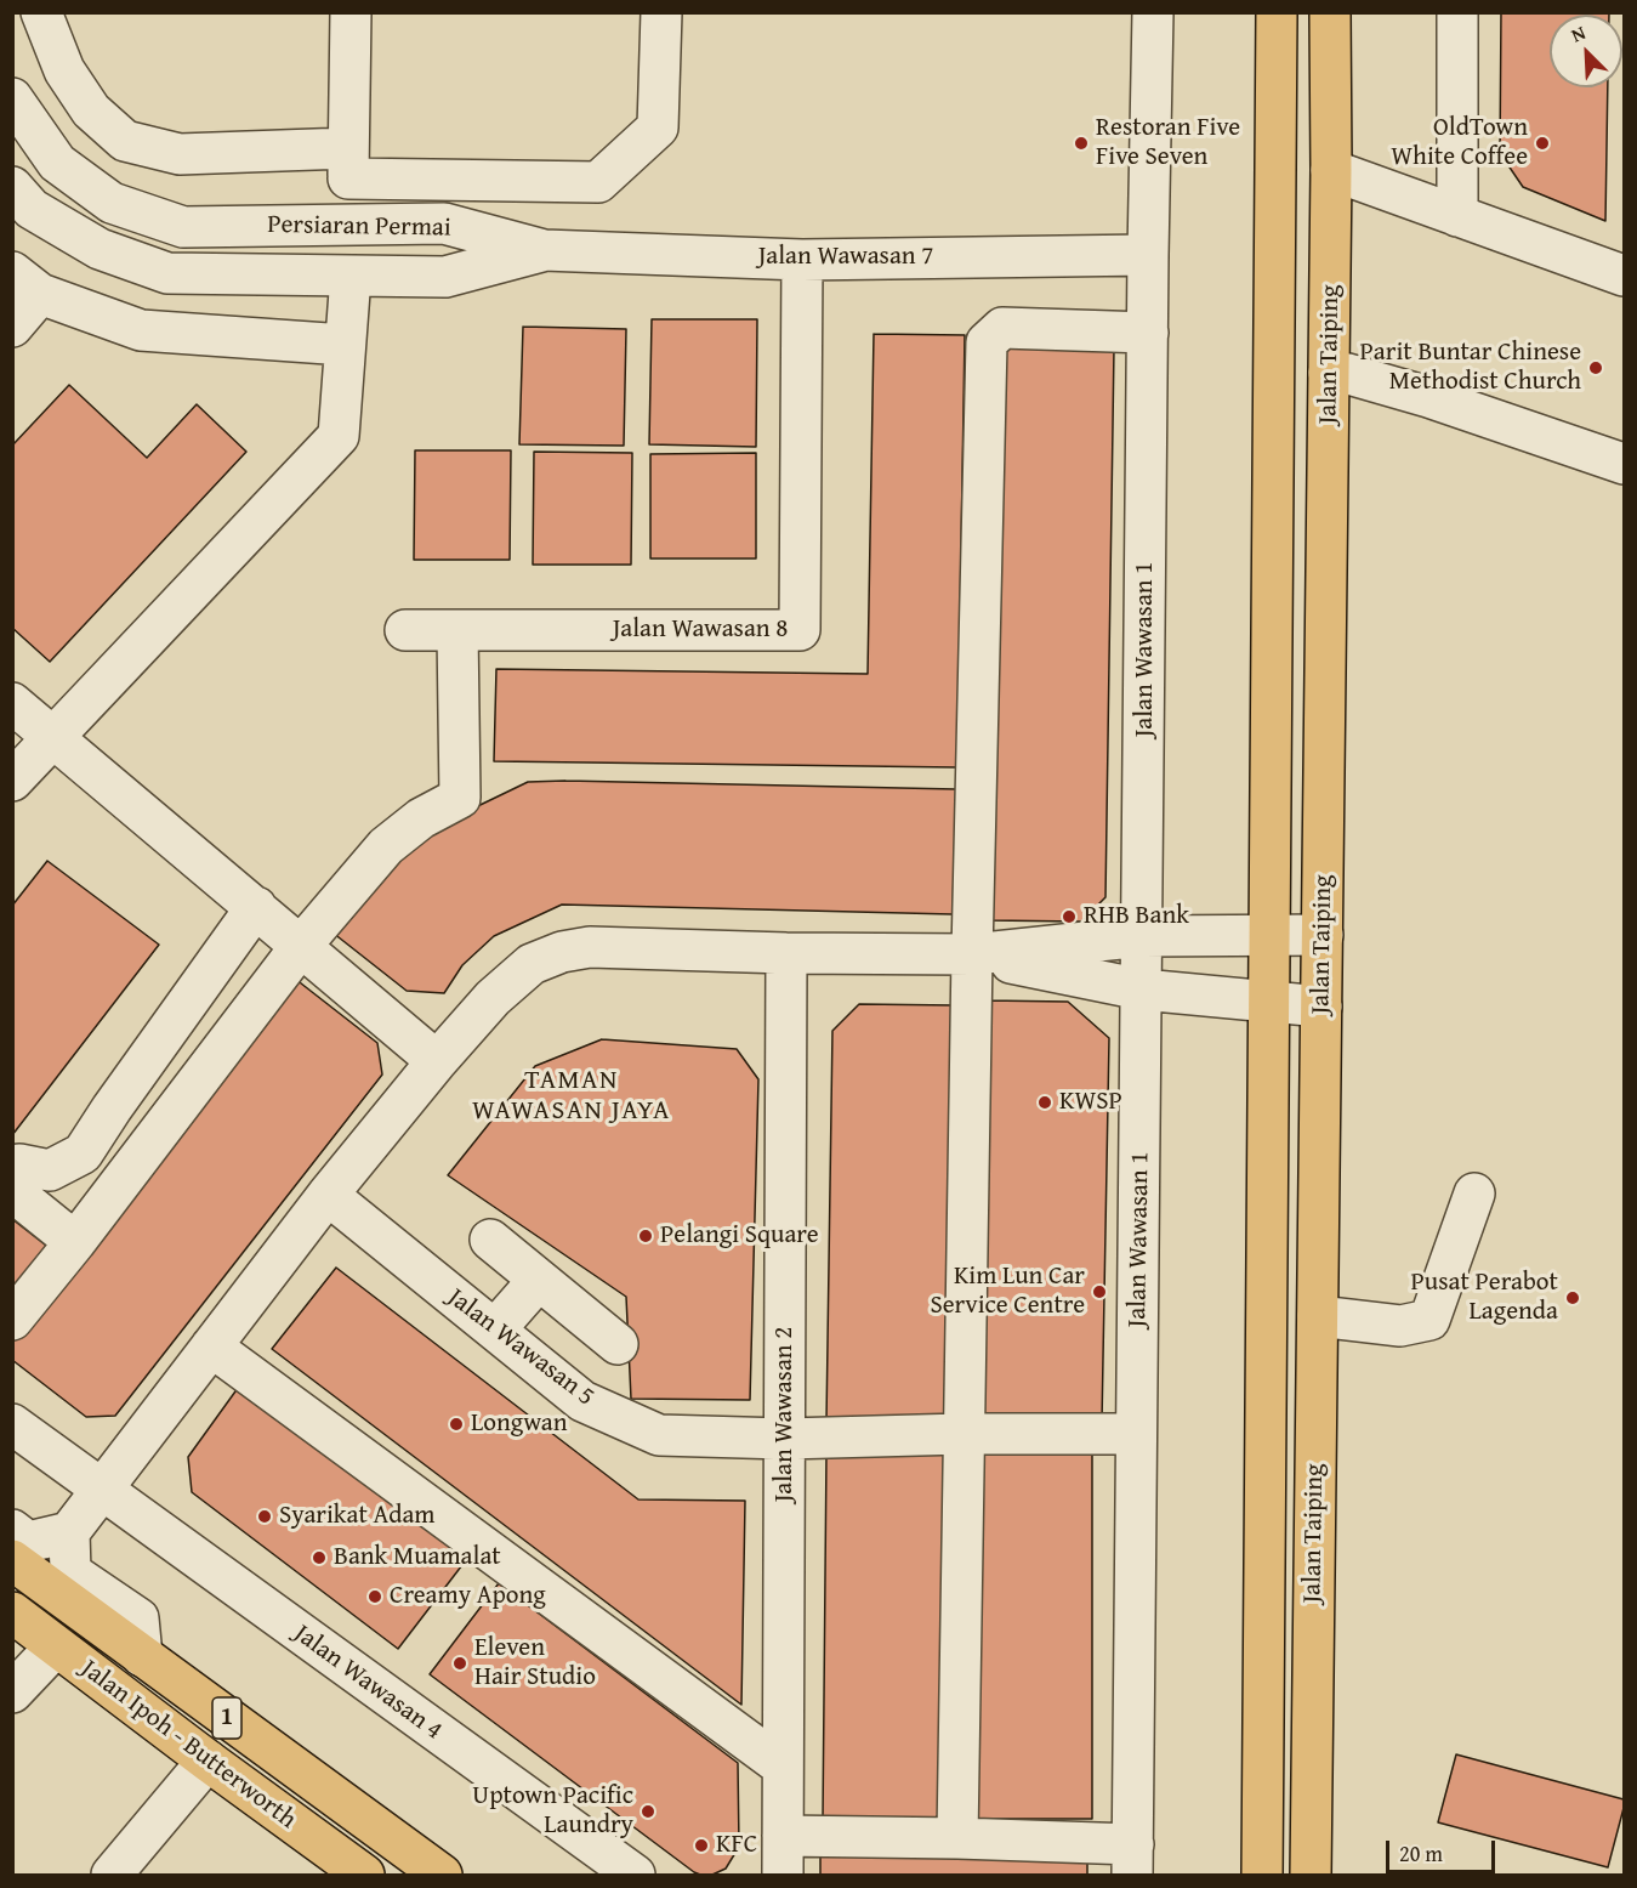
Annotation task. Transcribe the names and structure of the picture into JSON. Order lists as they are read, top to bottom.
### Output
{
  "streets": {
    "main road": ["Jalan Taiping", "1", "Jalan Ipoh - Butterworth"],
    "street": [
      "Persiaran Permai",
      "Jalan Wawasan 7",
      "Jalan Wawasan 8",
      "Jalan Wawasan 1",
      "Jalan Wawasan 5",
      "Jalan Wawasan 2",
      "Jalan Wawasan 4"
    ]
  },
  "crossings": [
    ["Persiaran Permai", "Jalan Wawasan 7"],
    ["Jalan Wawasan 7", "Jalan Wawasan 8"],
    ["Jalan Wawasan 7", "Jalan Wawasan 1"],
    ["Jalan Wawasan 1", "Jalan Wawasan 5"],
    ["Jalan Wawasan 5", "Jalan Wawasan 2"]
  ],
  "districts": ["TAMAN WAWASAN JAYA"],
  "places": [
    "Restoran Five Five Seven",
    "OldTown White Coffee",
    "Parit Buntar Chinese Methodist Church",
    "RHB Bank",
    "KWSP",
    "Pelangi Square",
    "Kim Lun Car Service Centre",
    "Pusat Perabot Lagenda",
    "Longwan",
    "Syarikat Adam",
    "Bank Muamalat",
    "Creamy Apong",
    "Eleven Hair Studio",
    "Uptown Pacific Laundry",
    "KFC"
  ],
  "scale_bar": "20 m",
  "north": "top left"
}
